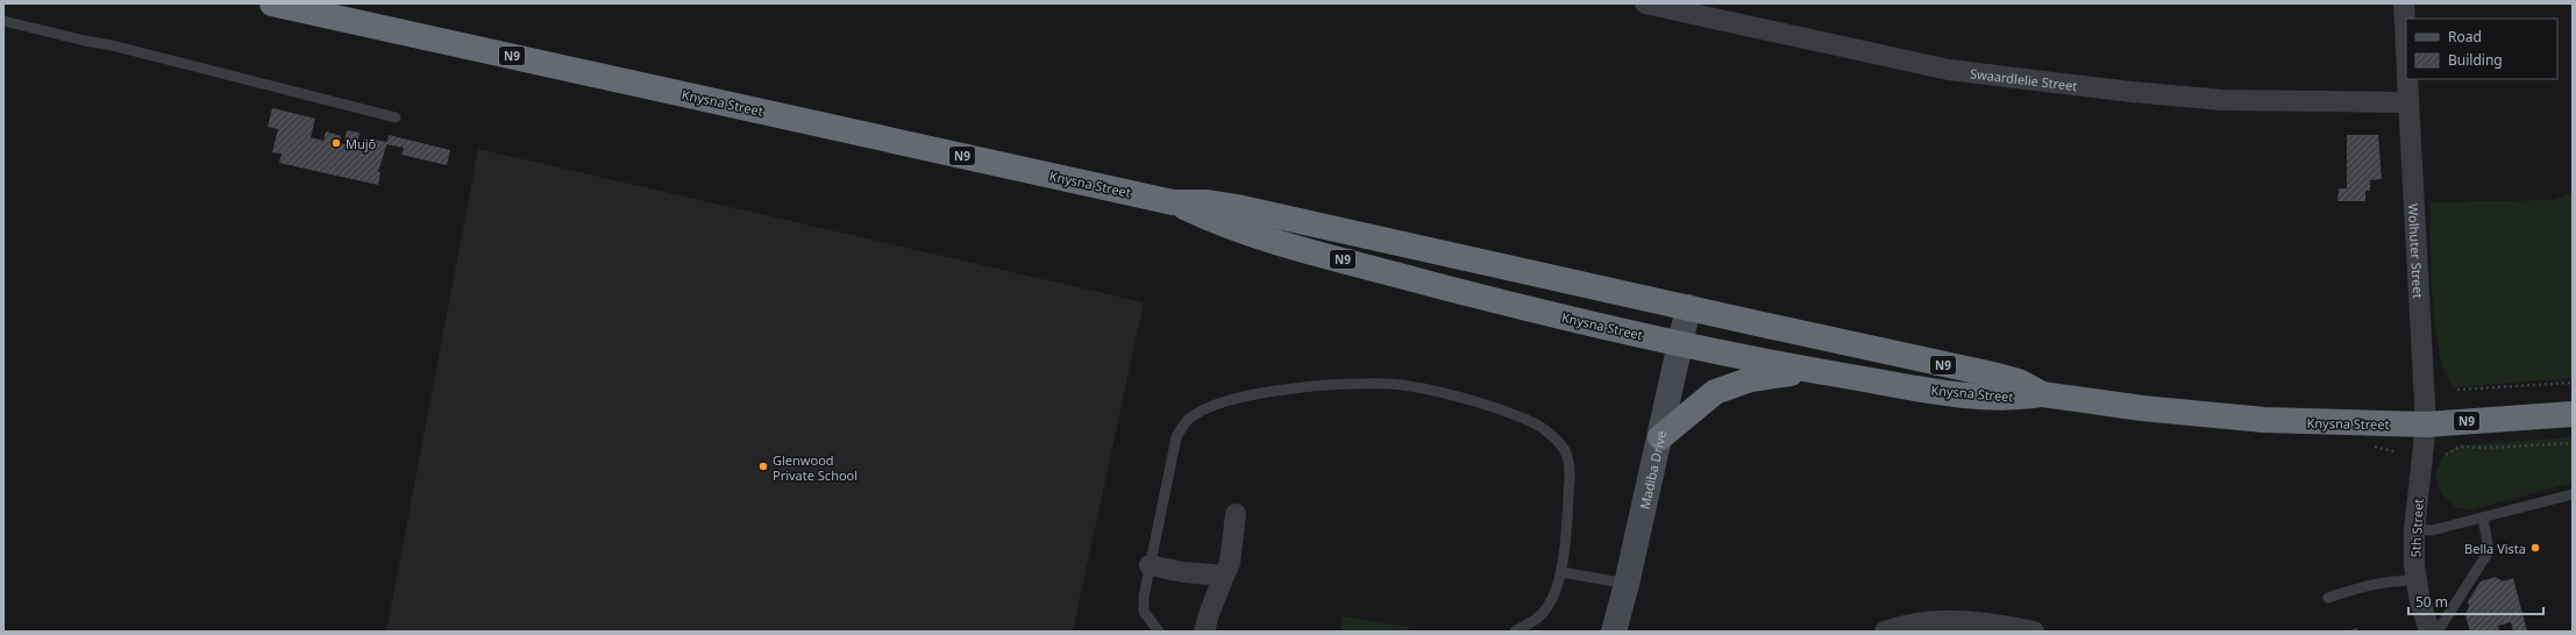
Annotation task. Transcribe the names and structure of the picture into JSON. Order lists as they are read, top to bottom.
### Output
{
  "streets": {
    "highway": ["N9", "Knysna Street"],
    "street": [
      "Swaardlelie Street",
      "Wolhuter Street",
      "Madiba Drive",
      "5th Street"
    ]
  },
  "crossings": [
    ["Swaardlelie Street", "Wolhuter Street"],
    ["Knysna Street", "Wolhuter Street"],
    ["Knysna Street", "Madiba Drive"],
    ["Knysna Street", "5th Street"],
    ["Wolhuter Street", "5th Street"]
  ],
  "places": ["Mujō", "Glenwood Private School", "Bella Vista"],
  "legend": ["Road", "Building"],
  "scale_bar": "50 m"
}
